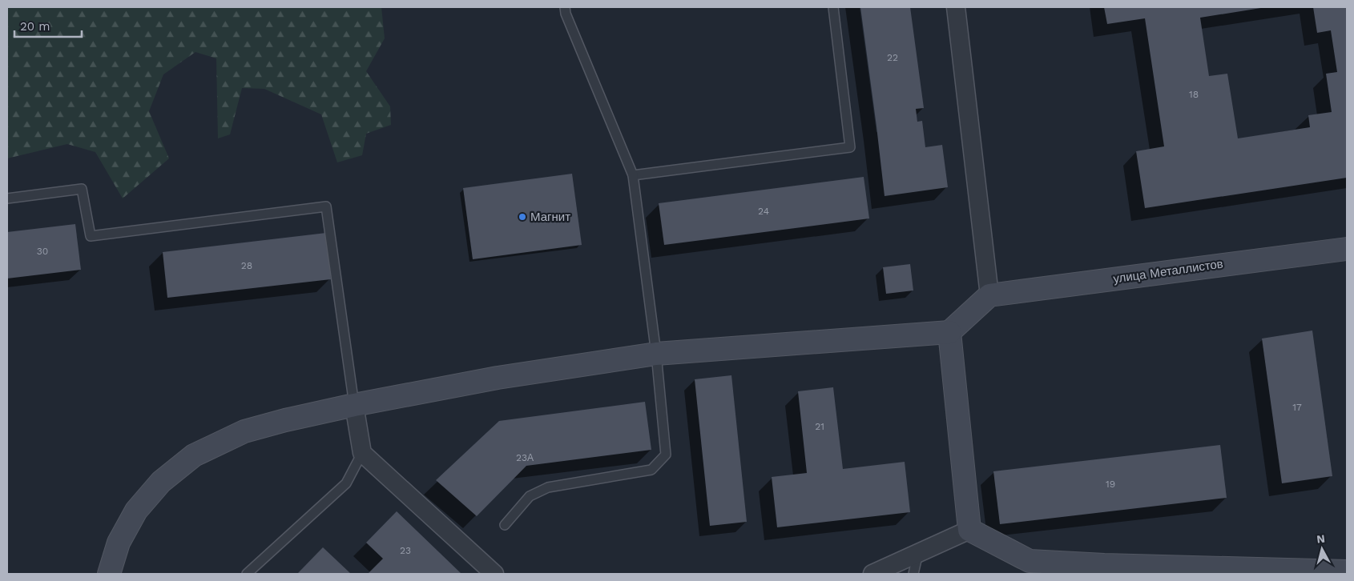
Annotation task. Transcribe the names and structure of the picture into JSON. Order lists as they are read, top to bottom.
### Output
{
  "streets": {
    "main road": ["улица Металлистов"]
  },
  "places": ["Магнит"],
  "house_numbers": [
    "22",
    "18",
    "24",
    "30",
    "28",
    "17",
    "21",
    "23А",
    "19",
    "23"
  ],
  "scale_bar": "20 m",
  "north": "top"
}
